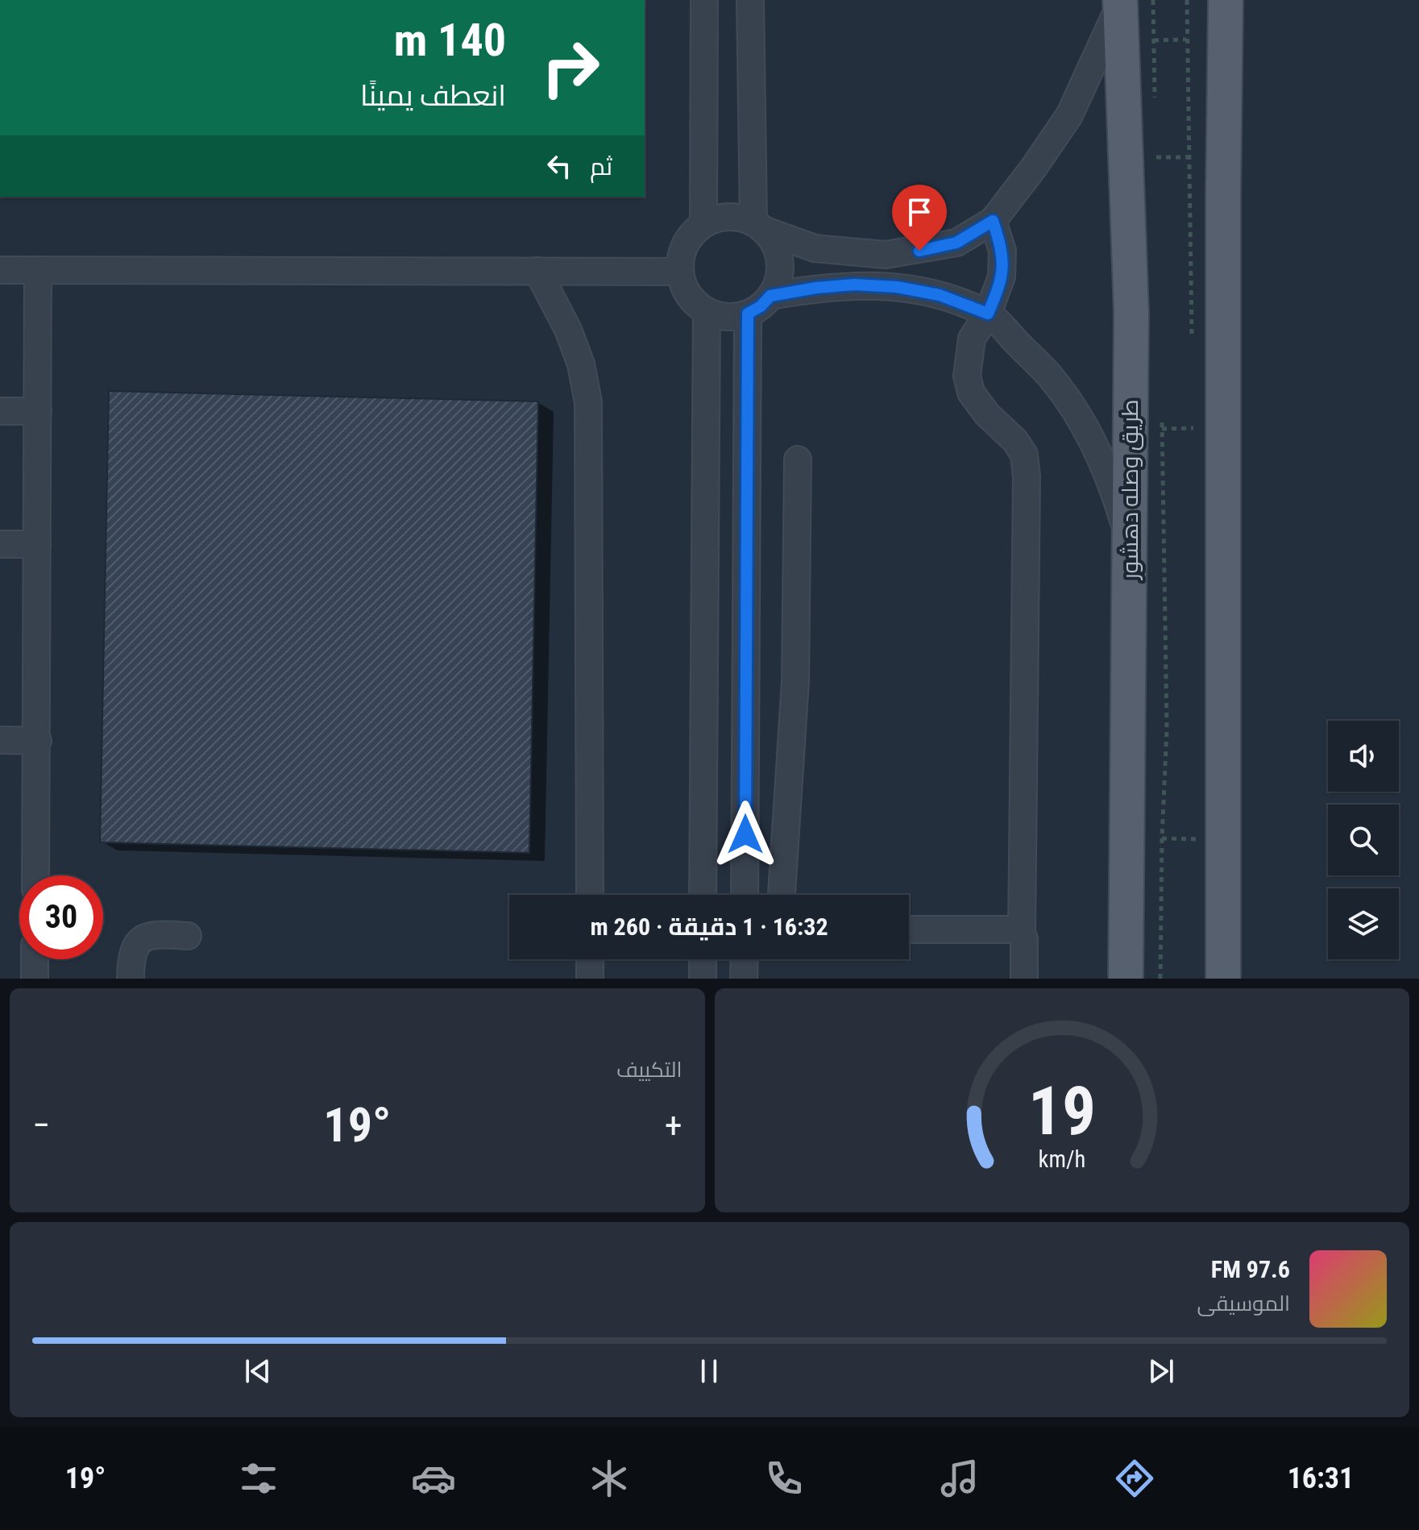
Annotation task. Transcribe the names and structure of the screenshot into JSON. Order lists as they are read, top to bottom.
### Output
{
  "streets": {
    "main road": ["طريق وصله دهشور"]
  },
  "page": {
    "turn": ["140 m", "انعطف يمينًا"],
    "then": "ثم",
    "limit": "30",
    "trip": "16:32 · 1 دقيقة · 260 m",
    "tile": "التكييف",
    "heat": ["−", "19°", "+"],
    "song": ["97.6 FM", "الموسيقى"],
    "tabs": ["16:31", "19°"],
    "gauge": ["19", "km/h"]
  }
}
